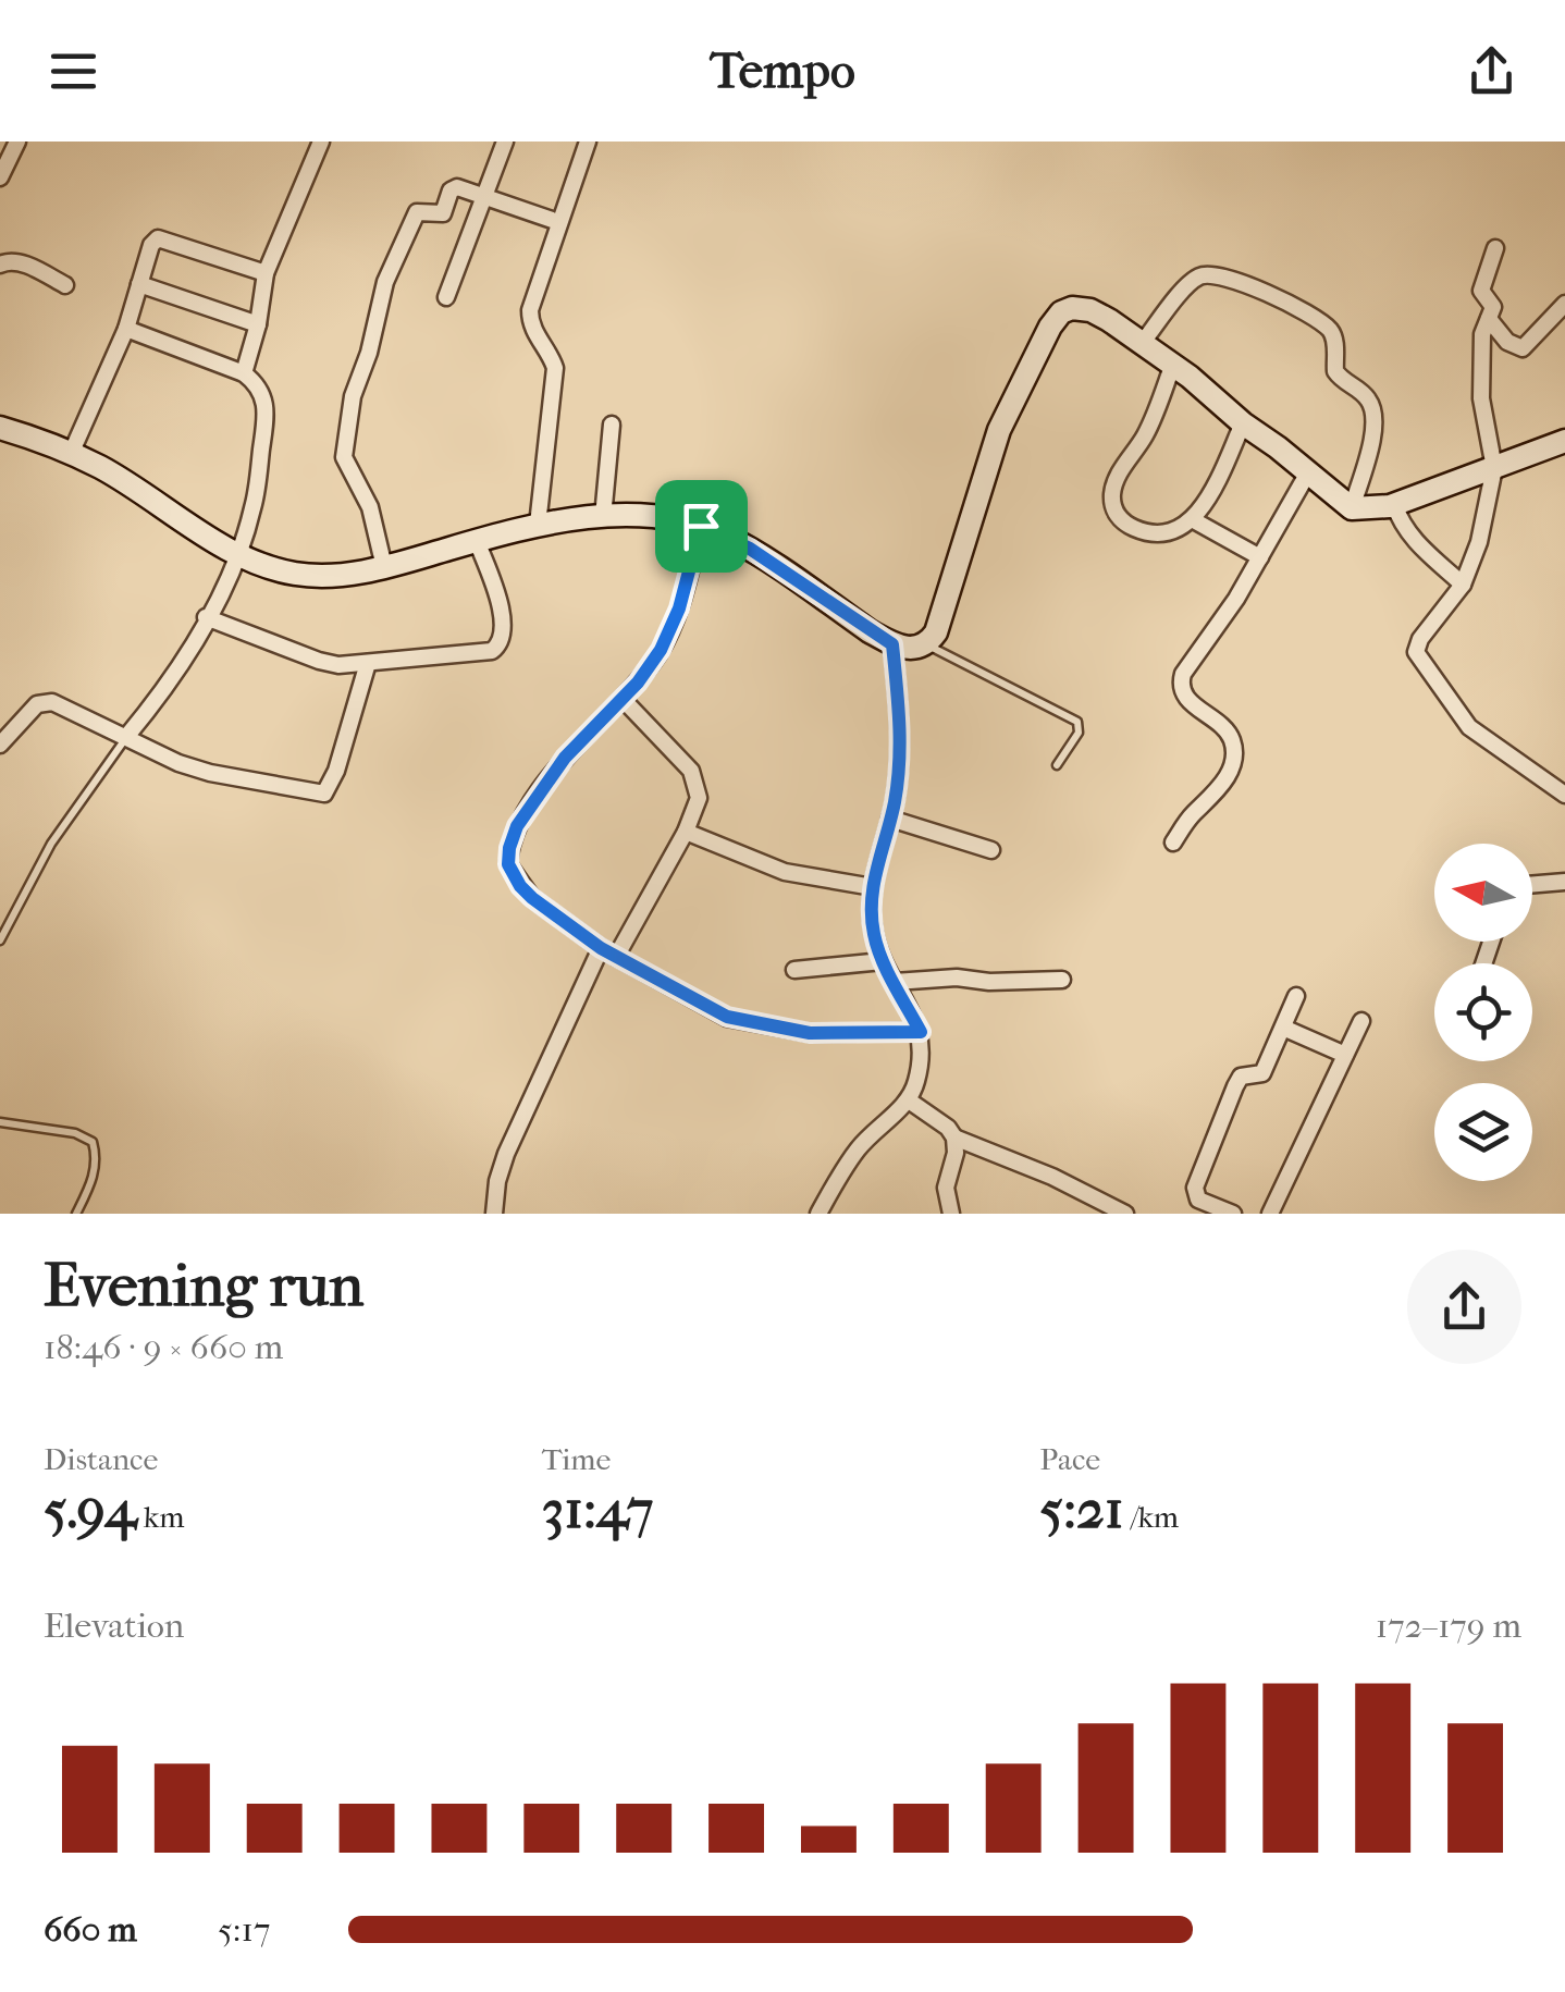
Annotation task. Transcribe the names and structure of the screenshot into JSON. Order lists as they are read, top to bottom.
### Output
{
  "north": "left",
  "page": {
    "header": "Tempo",
    "heading": ["Evening run", "18:46 · 9 × 660 m"],
    "stats": [
      ["Distance", "5.94 km"],
      ["Time", "31:47"],
      ["Pace", "5:21 /km"]
    ],
    "chart": ["Elevation", "172–179 m"],
    "list": [
      {
        "name": "660 m",
        "note": "5:17"
      }
    ]
  }
}
